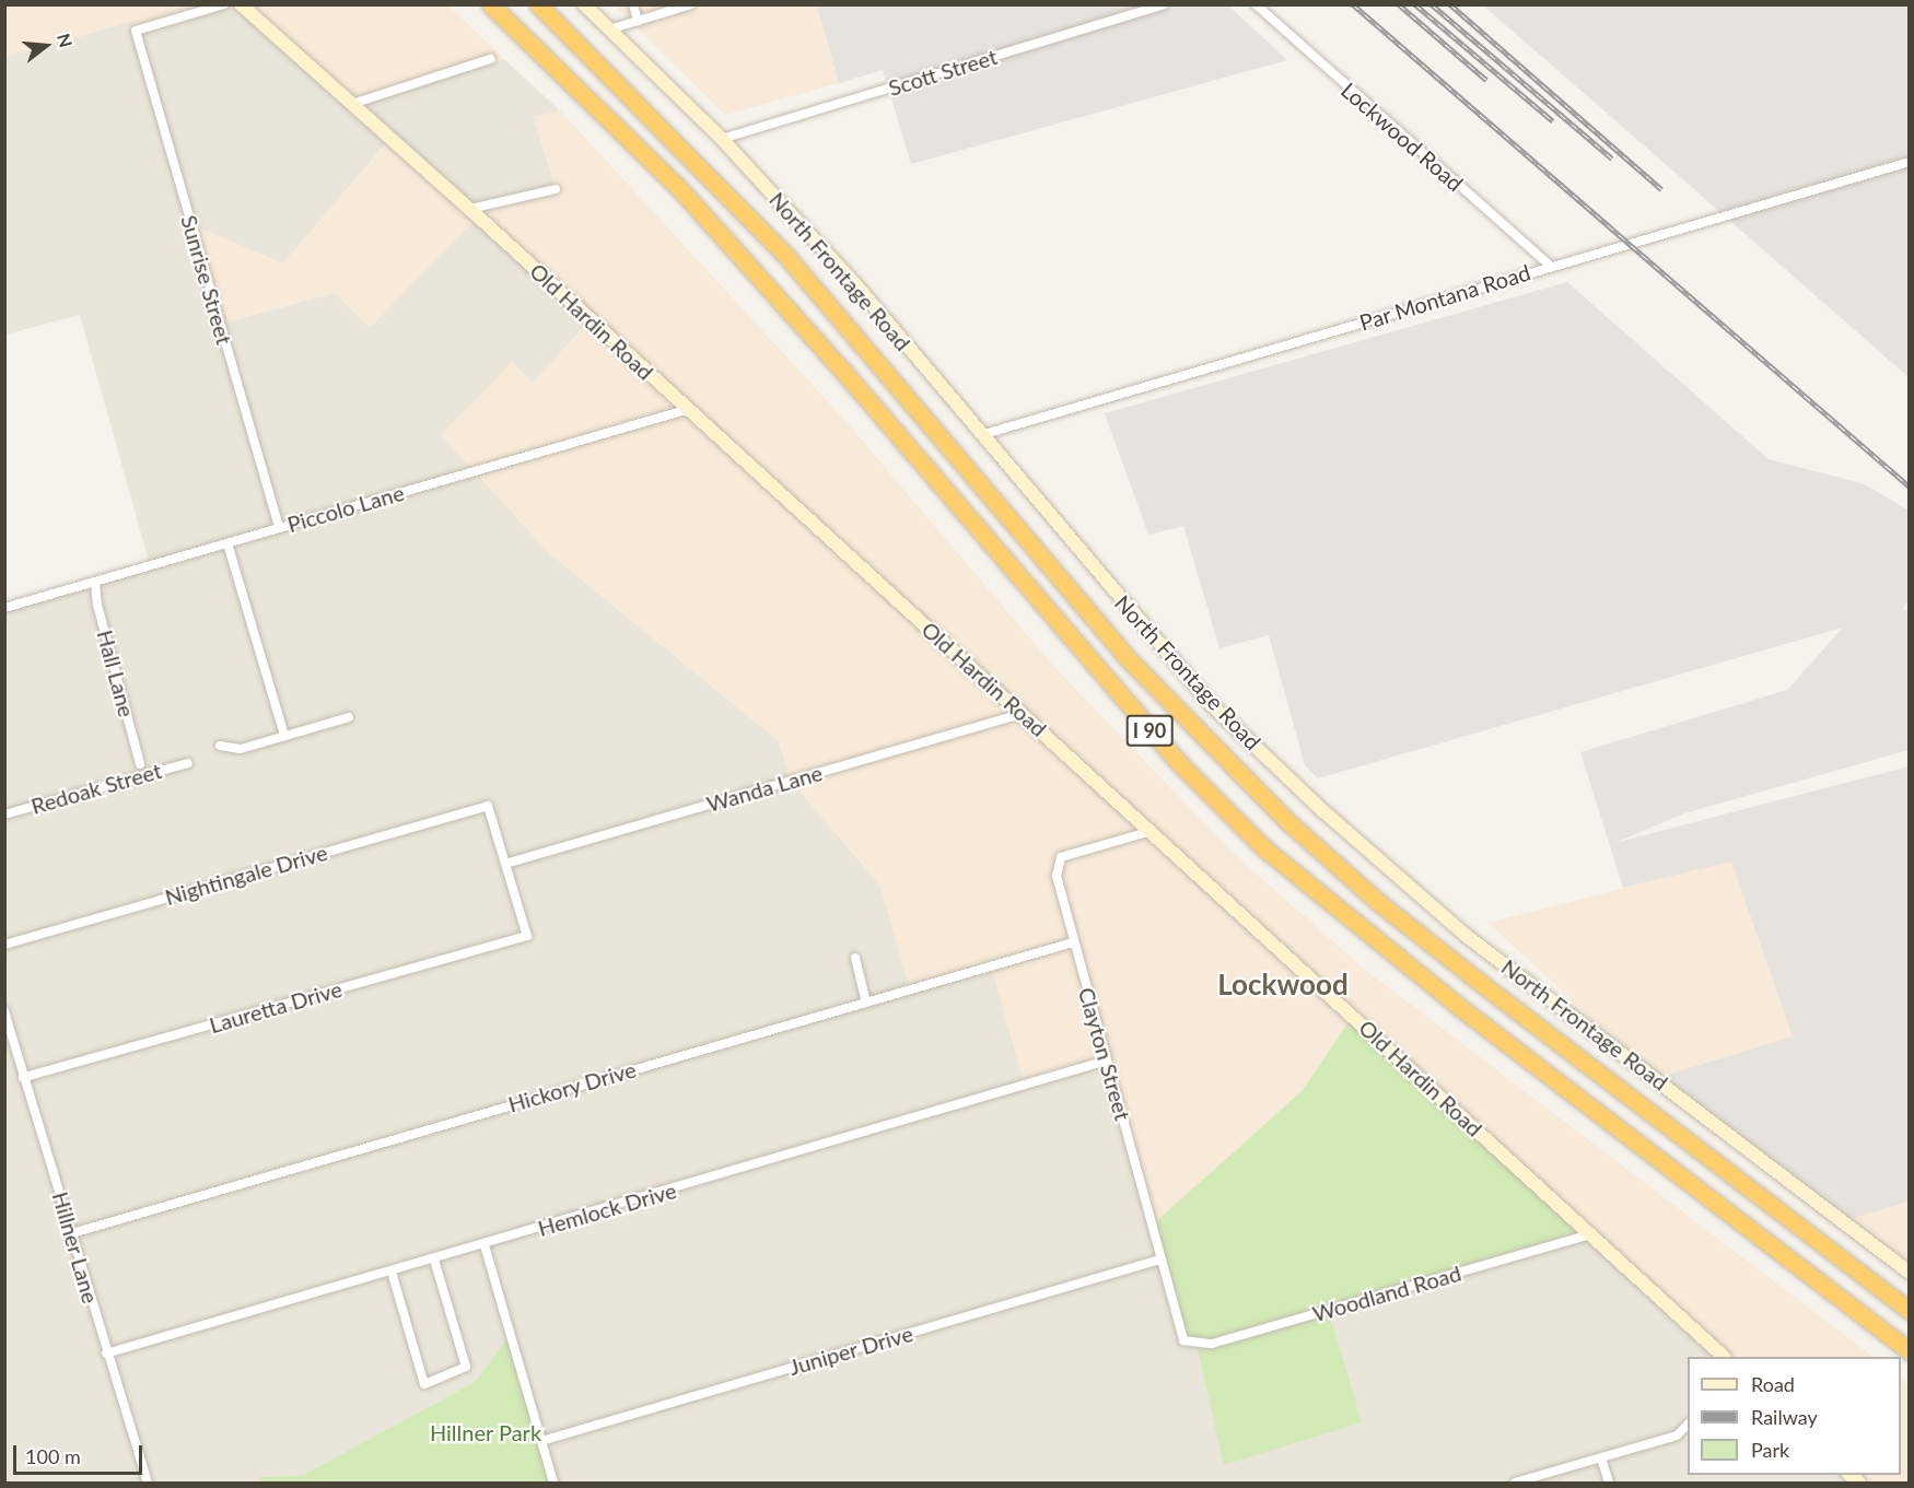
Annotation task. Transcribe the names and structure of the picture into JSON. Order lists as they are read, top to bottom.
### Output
{
  "streets": {
    "highway": ["I 90"],
    "main road": ["North Frontage Road", "Old Hardin Road"],
    "street": [
      "Scott Street",
      "Lockwood Road",
      "Sunrise Street",
      "Par Montana Road",
      "Piccolo Lane",
      "Hall Lane",
      "Redoak Street",
      "Wanda Lane",
      "Nightingale Drive",
      "Lauretta Drive",
      "Clayton Street",
      "Hickory Drive",
      "Hemlock Drive",
      "Hillner Lane",
      "Woodland Road",
      "Juniper Drive"
    ]
  },
  "crossings": [
    ["Scott Street", "North Frontage Road"],
    ["Lockwood Road", "Par Montana Road"],
    ["North Frontage Road", "Par Montana Road"],
    ["Sunrise Street", "Piccolo Lane"],
    ["Old Hardin Road", "Piccolo Lane"],
    ["Old Hardin Road", "Wanda Lane"],
    ["Old Hardin Road", "Clayton Street"],
    ["Old Hardin Road", "Woodland Road"],
    ["Piccolo Lane", "Hall Lane"],
    ["Wanda Lane", "Nightingale Drive"],
    ["Wanda Lane", "Lauretta Drive"],
    ["Nightingale Drive", "Lauretta Drive"],
    ["Lauretta Drive", "Hillner Lane"],
    ["Clayton Street", "Hickory Drive"],
    ["Clayton Street", "Hemlock Drive"],
    ["Clayton Street", "Woodland Road"],
    ["Clayton Street", "Juniper Drive"],
    ["Hickory Drive", "Hillner Lane"],
    ["Hemlock Drive", "Hillner Lane"]
  ],
  "districts": ["Lockwood"],
  "parks": ["Hillner Park"],
  "legend": ["Road", "Railway", "Park"],
  "scale_bar": "100 m",
  "north": "right"
}
